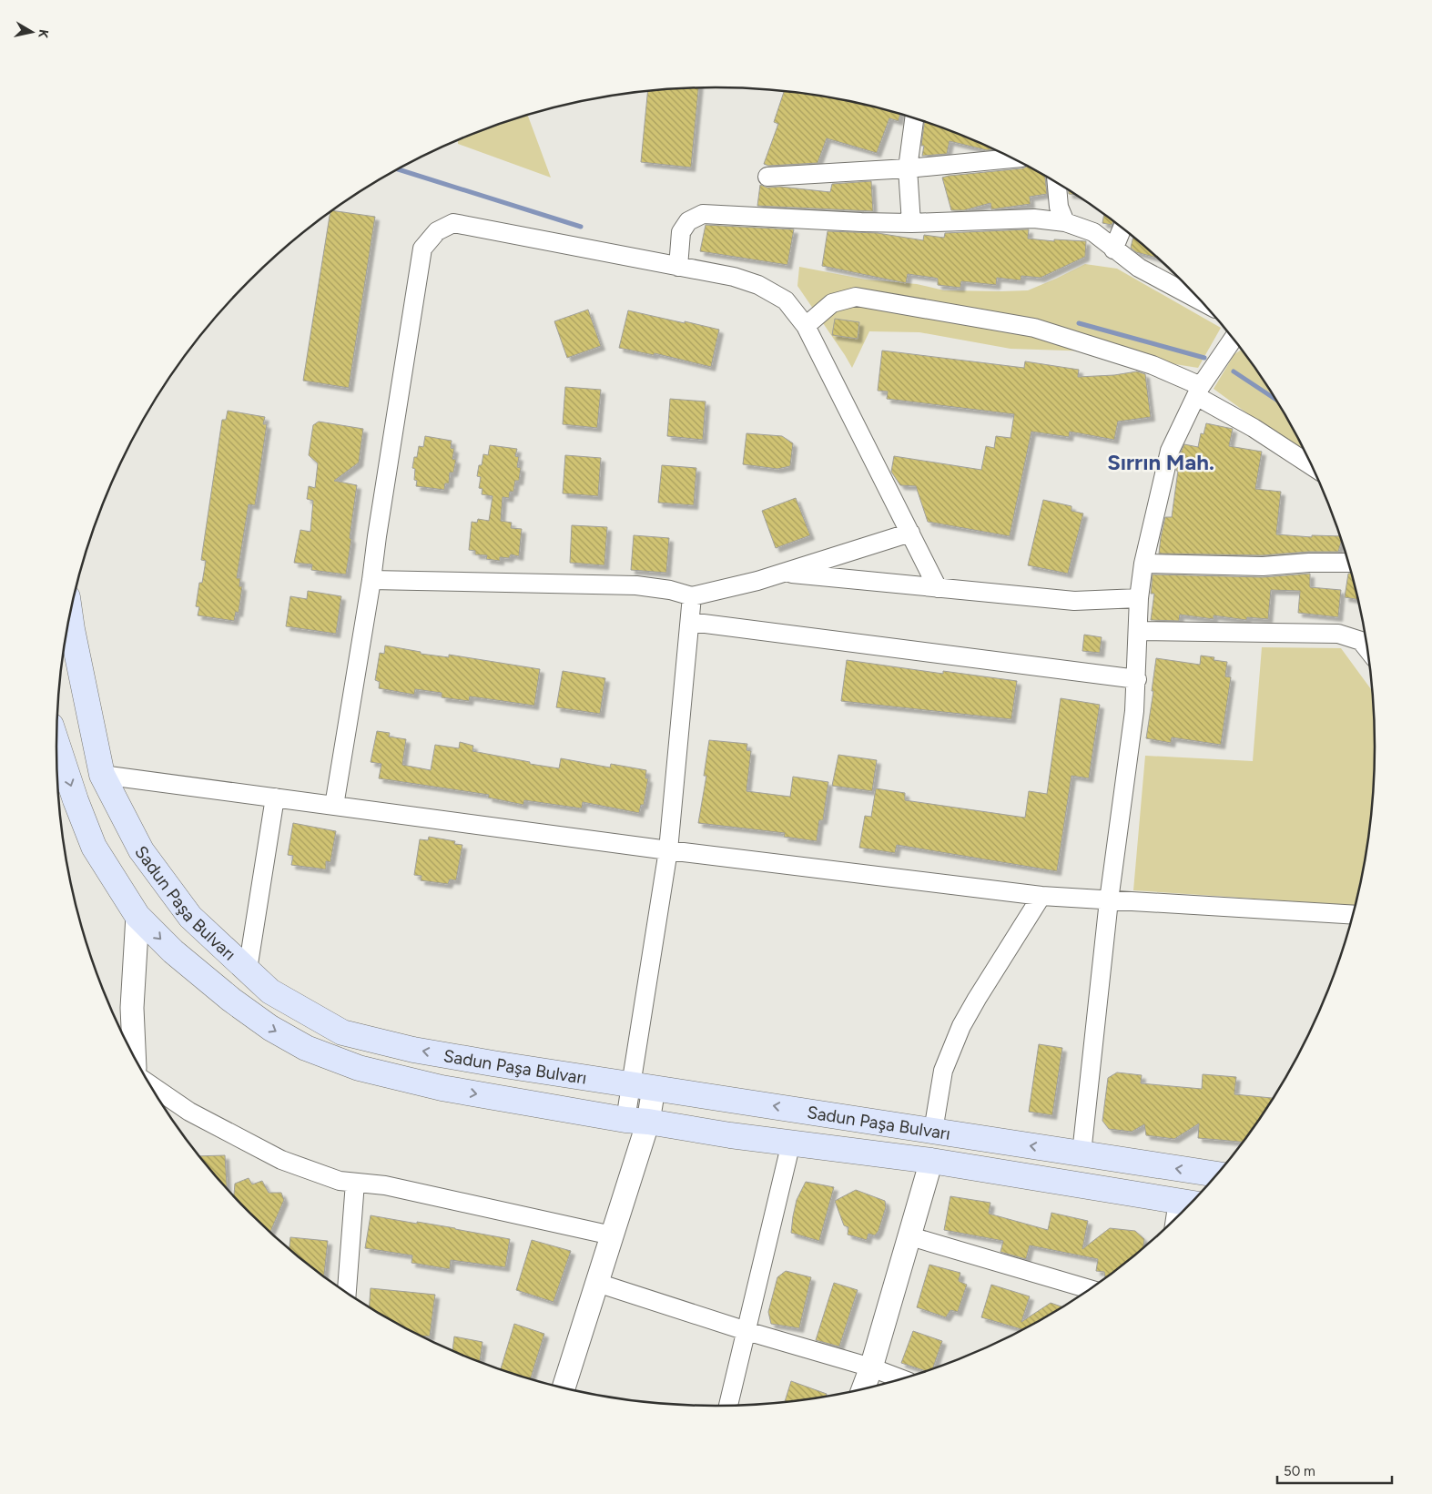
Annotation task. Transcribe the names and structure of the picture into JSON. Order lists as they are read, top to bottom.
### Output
{
  "streets": {
    "main road": ["Sadun Paşa Bulvarı"]
  },
  "districts": ["Sırrın Mah."],
  "scale_bar": "50 m",
  "north": "right"
}
